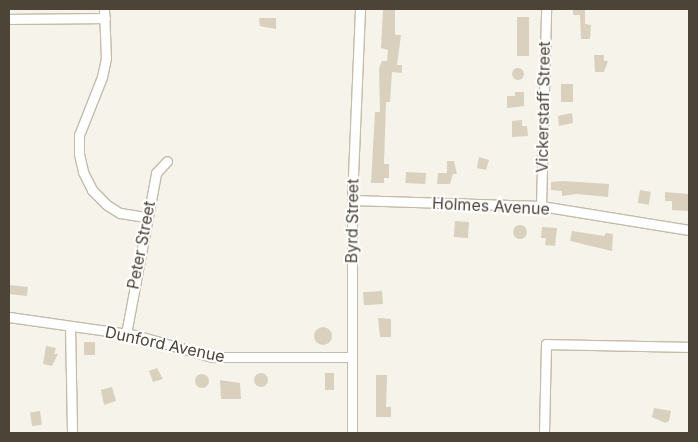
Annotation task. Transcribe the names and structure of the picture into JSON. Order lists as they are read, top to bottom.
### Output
{
  "streets": {
    "street": [
      "Vickerstaff Street",
      "Holmes Avenue",
      "Byrd Street",
      "Peter Street",
      "Dunford Avenue"
    ]
  },
  "crossings": [
    ["Vickerstaff Street", "Holmes Avenue"],
    ["Holmes Avenue", "Byrd Street"],
    ["Byrd Street", "Dunford Avenue"],
    ["Peter Street", "Dunford Avenue"]
  ]
}
